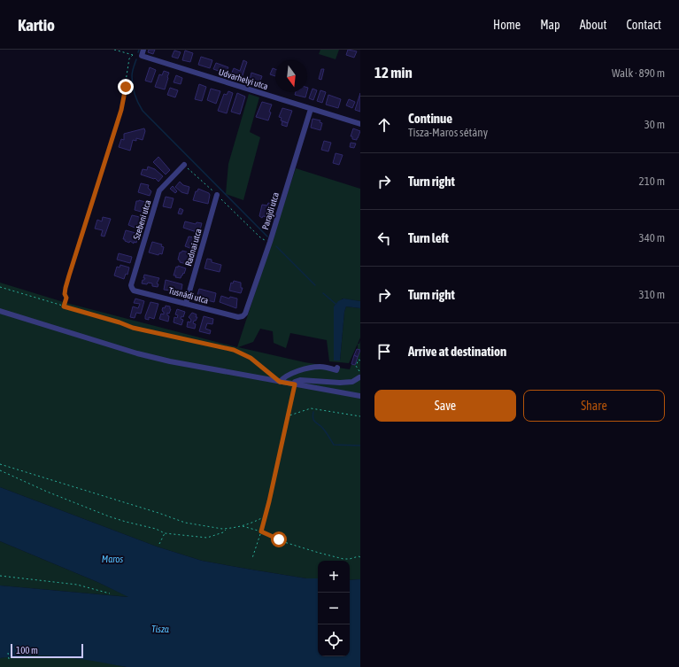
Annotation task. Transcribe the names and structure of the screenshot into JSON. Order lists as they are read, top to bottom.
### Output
{
  "streets": {
    "street": [
      "Udvarhelyi utca",
      "Parajdi utca",
      "Szebeni utca",
      "Radnai utca",
      "Tusnádi utca"
    ]
  },
  "crossings": [
    ["Udvarhelyi utca", "Parajdi utca"],
    ["Parajdi utca", "Tusnádi utca"],
    ["Szebeni utca", "Tusnádi utca"],
    ["Radnai utca", "Tusnádi utca"]
  ],
  "water": ["Maros", "Tisza"],
  "scale_bar": "100 m",
  "north": "bottom",
  "page": {
    "header": "Kartio",
    "nav": [
      "Home",
      "Map",
      "About",
      "Contact"
    ],
    "heading": ["12 min", "Walk · 890 m"],
    "list": [
      ["Continue", "Tisza-Maros sétány", "30 m"],
      ["Turn right", "210 m"],
      ["Turn left", "340 m"],
      ["Turn right", "310 m"],
      "Arrive at destination"
    ],
    "buttons": ["Save", "Share"],
    "map_buttons": ["+", "−"],
    "scale": "100 m"
  }
}
